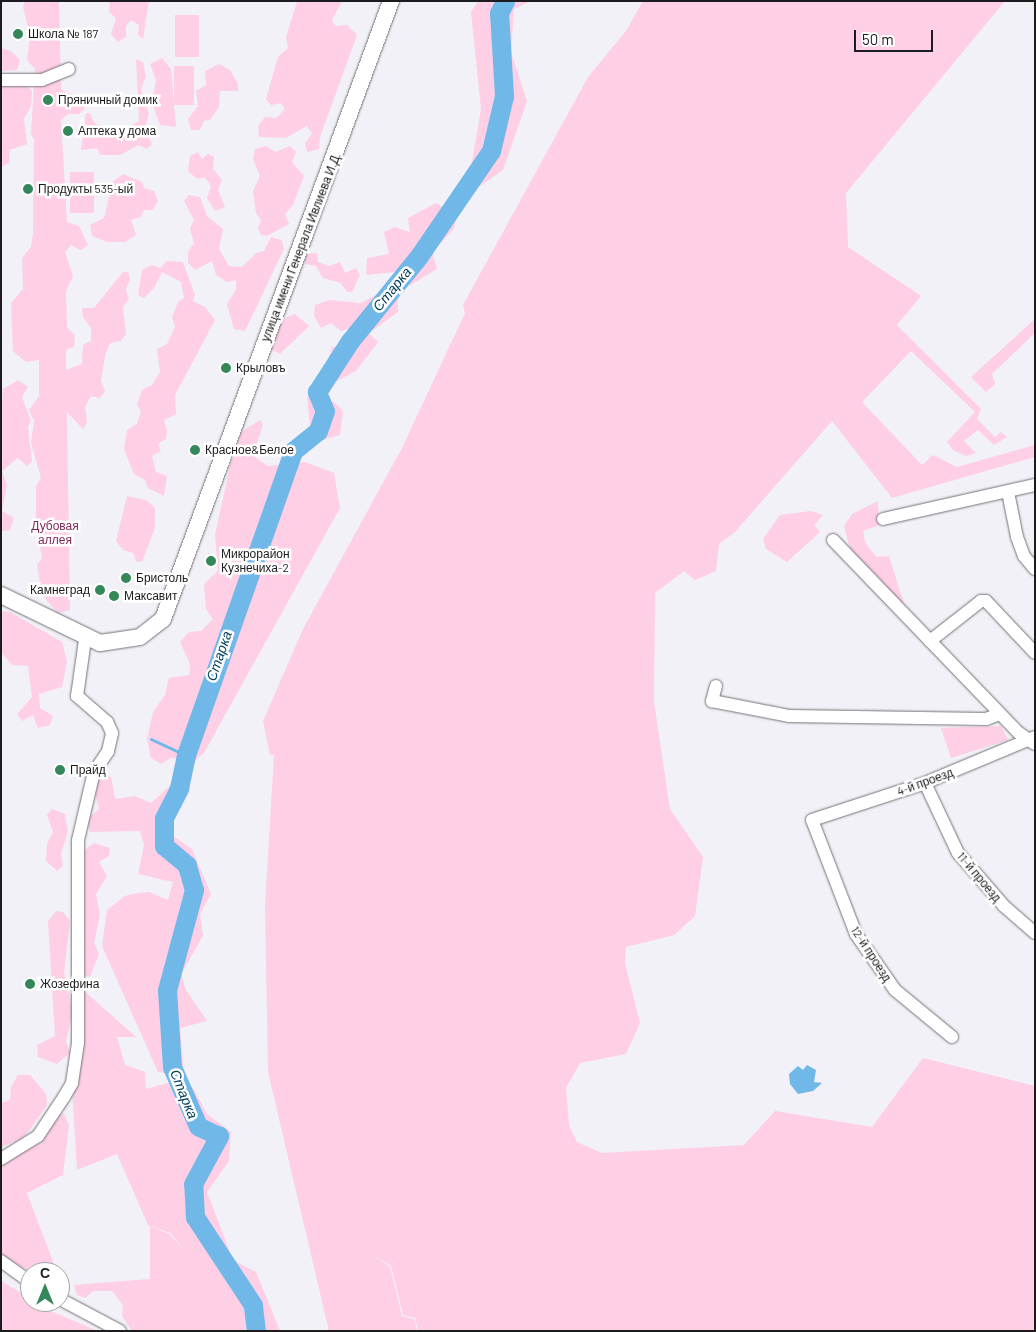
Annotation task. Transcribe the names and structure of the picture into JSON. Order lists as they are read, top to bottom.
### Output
{
  "streets": {
    "street": [
      "улица имени Генерала Ивлиева И.Д.",
      "4-й проезд",
      "11-й проезд",
      "12-й проезд"
    ]
  },
  "crossings": [
    ["4-й проезд", "11-й проезд"],
    ["4-й проезд", "12-й проезд"]
  ],
  "water": ["Старка"],
  "parks": ["Дубовая аллея"],
  "places": [
    "Школа № 187",
    "Пряничный домик",
    "Аптека у дома",
    "Продукты 535-ый",
    "Крыловъ",
    "Красное&Белое",
    "Микрорайон Кузнечиха-2",
    "Бристоль",
    "Камнеград",
    "Максавит",
    "Прайд",
    "Жозефина"
  ],
  "scale_bar": "50 m",
  "north": "top"
}
